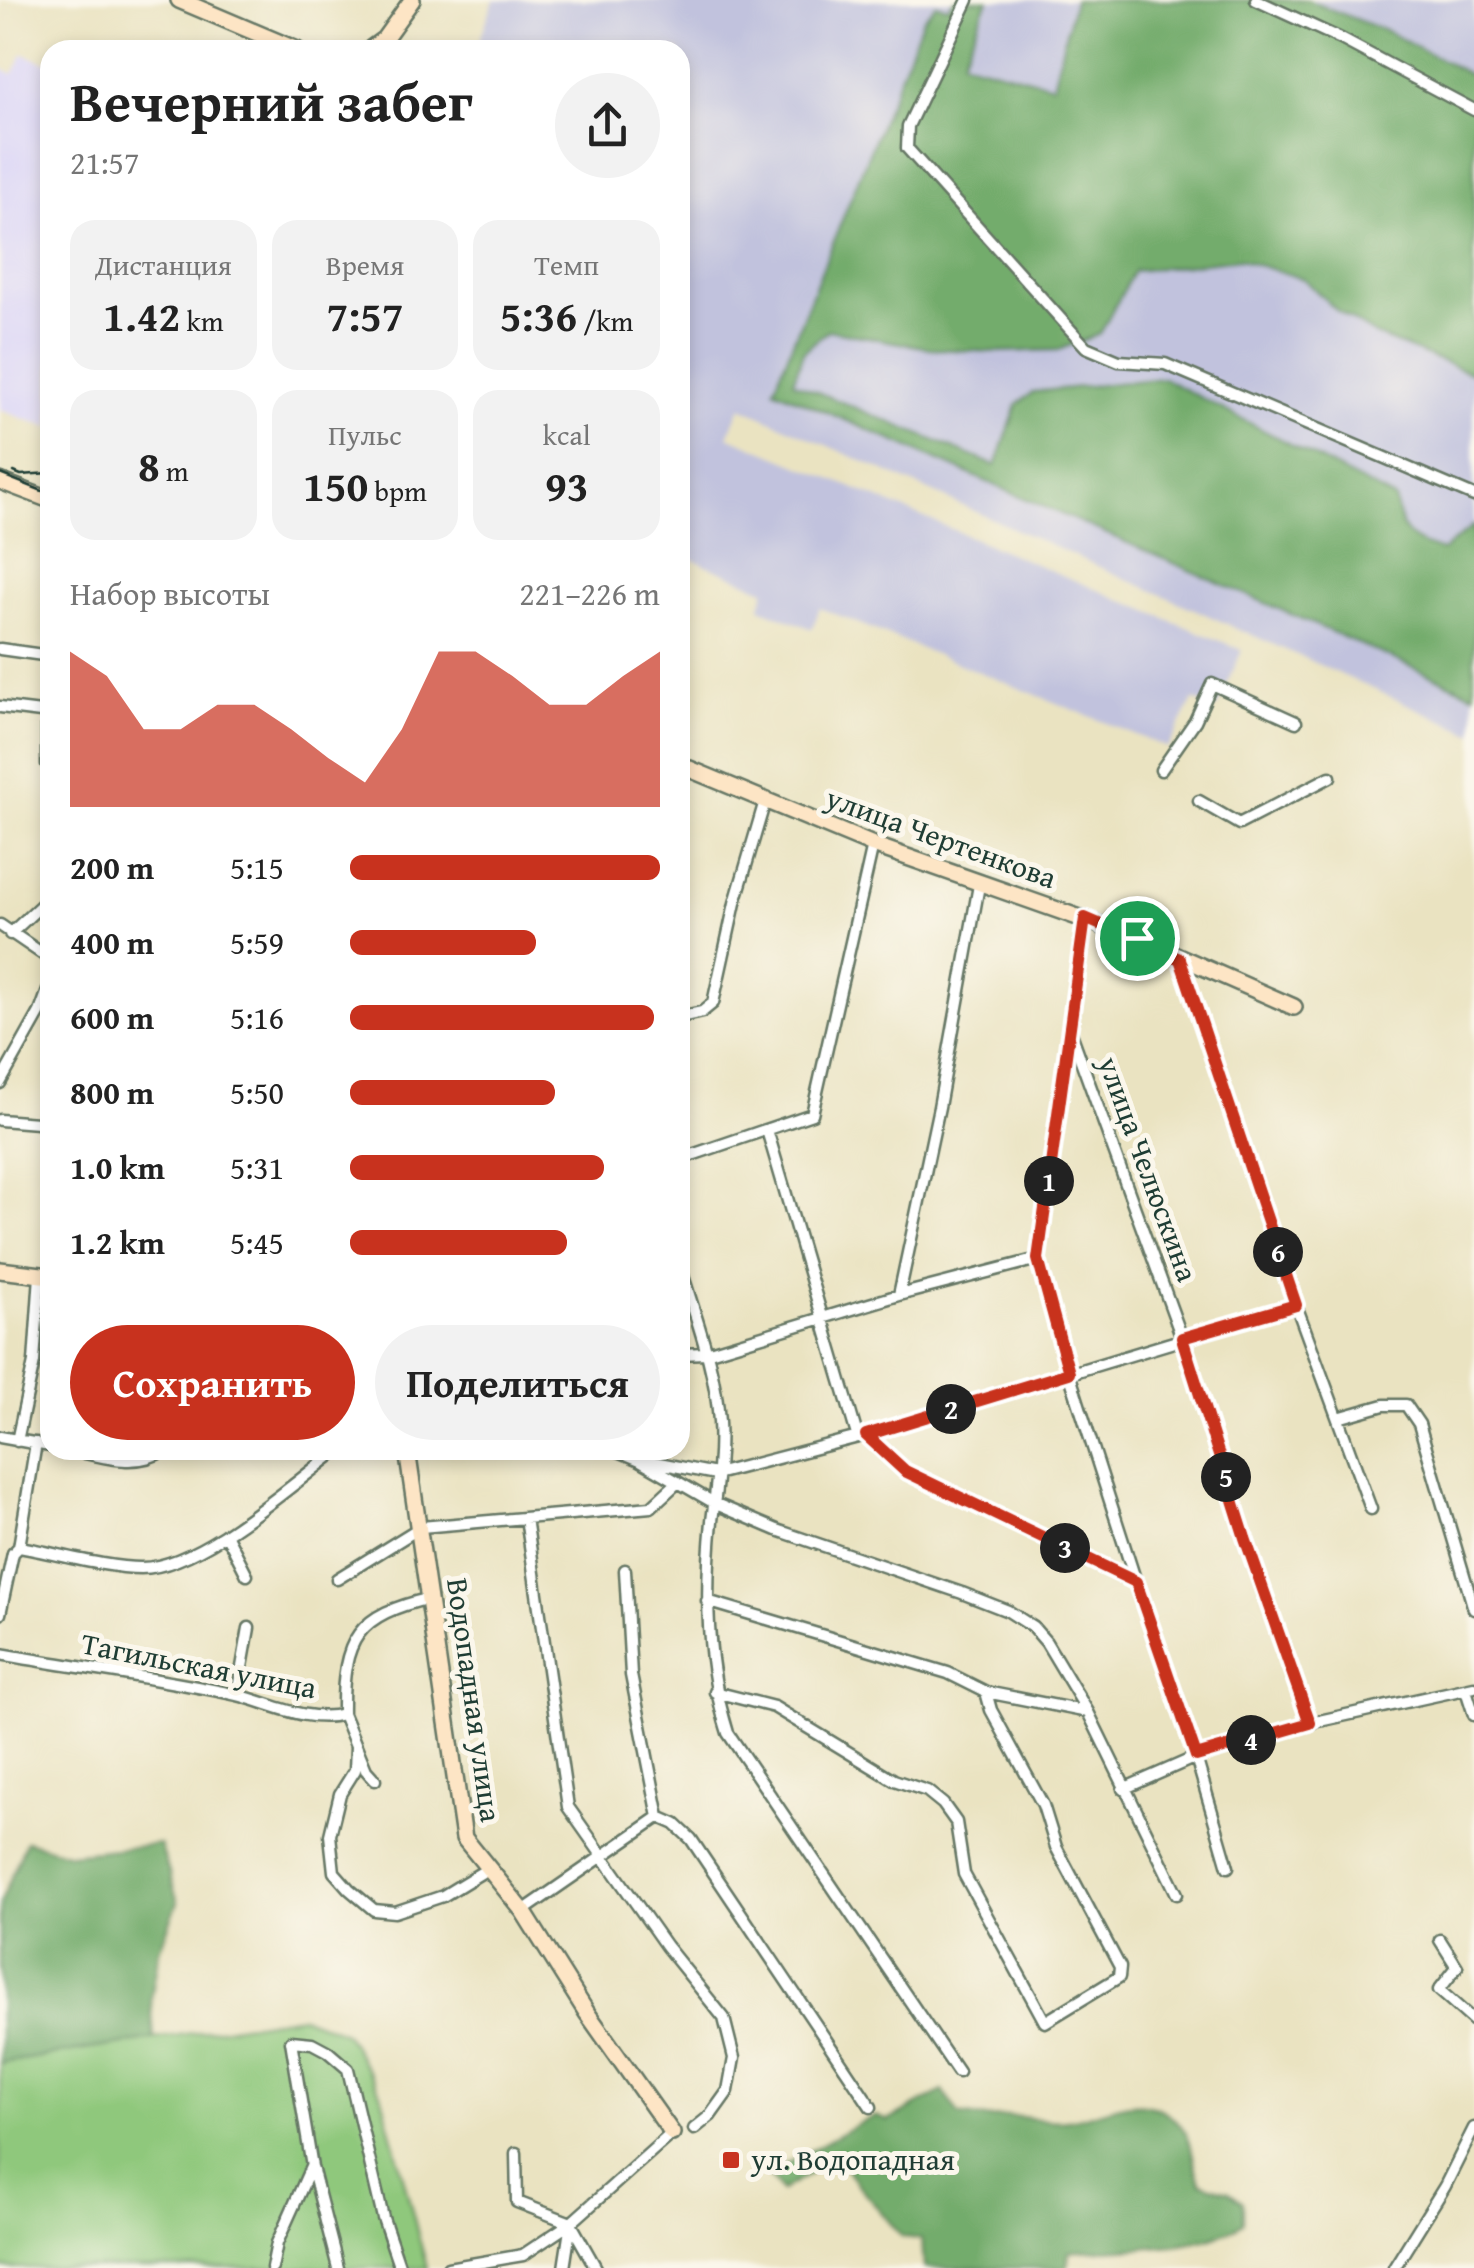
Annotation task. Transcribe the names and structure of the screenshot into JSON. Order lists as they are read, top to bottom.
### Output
{
  "streets": {
    "street": [
      "улица Чертенкова",
      "улица Челюскина",
      "Тагильская улица",
      "Водопадная улица"
    ]
  },
  "crossings": [
    ["Тагильская улица", "Водопадная улица"]
  ],
  "places": {
    "transit": ["ул. Водопадная"]
  },
  "page": {
    "heading": ["Вечерний забег", "21:57"],
    "stats": [
      ["Дистанция", "1.42 km"],
      ["Время", "7:57"],
      ["Темп", "5:36 /km"],
      ["8 m"],
      ["Пульс", "150 bpm"],
      ["kcal", "93"]
    ],
    "chart": ["Набор высоты", "221–226 m"],
    "list": [
      {
        "name": "200 m",
        "note": "5:15"
      },
      {
        "name": "400 m",
        "note": "5:59"
      },
      {
        "name": "600 m",
        "note": "5:16"
      },
      {
        "name": "800 m",
        "note": "5:50"
      },
      {
        "name": "1.0 km",
        "note": "5:31"
      },
      {
        "name": "1.2 km",
        "note": "5:45"
      }
    ],
    "pins": [
      "1",
      "6",
      "2",
      "5",
      "3",
      "4"
    ],
    "buttons": ["Сохранить", "Поделиться"]
  }
}
